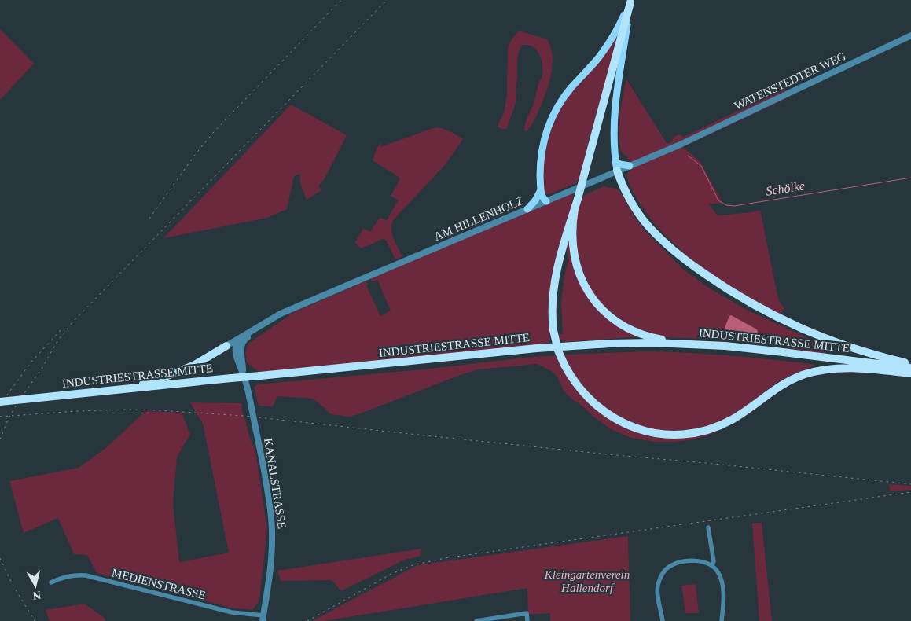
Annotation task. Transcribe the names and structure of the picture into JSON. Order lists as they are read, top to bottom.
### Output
{
  "streets": {
    "highway": ["INDUSTRIESTRASSE MITTE"],
    "street": [
      "WATENSTEDTER WEG",
      "AM HILLENHOLZ",
      "KANALSTRASSE",
      "MEDIENSTRASSE"
    ]
  },
  "crossings": [
    ["WATENSTEDTER WEG", "AM HILLENHOLZ"],
    ["AM HILLENHOLZ", "KANALSTRASSE"],
    ["KANALSTRASSE", "MEDIENSTRASSE"]
  ],
  "water": ["Schölke"],
  "parks": ["Kleingartenverein Hallendorf"],
  "north": "bottom"
}
